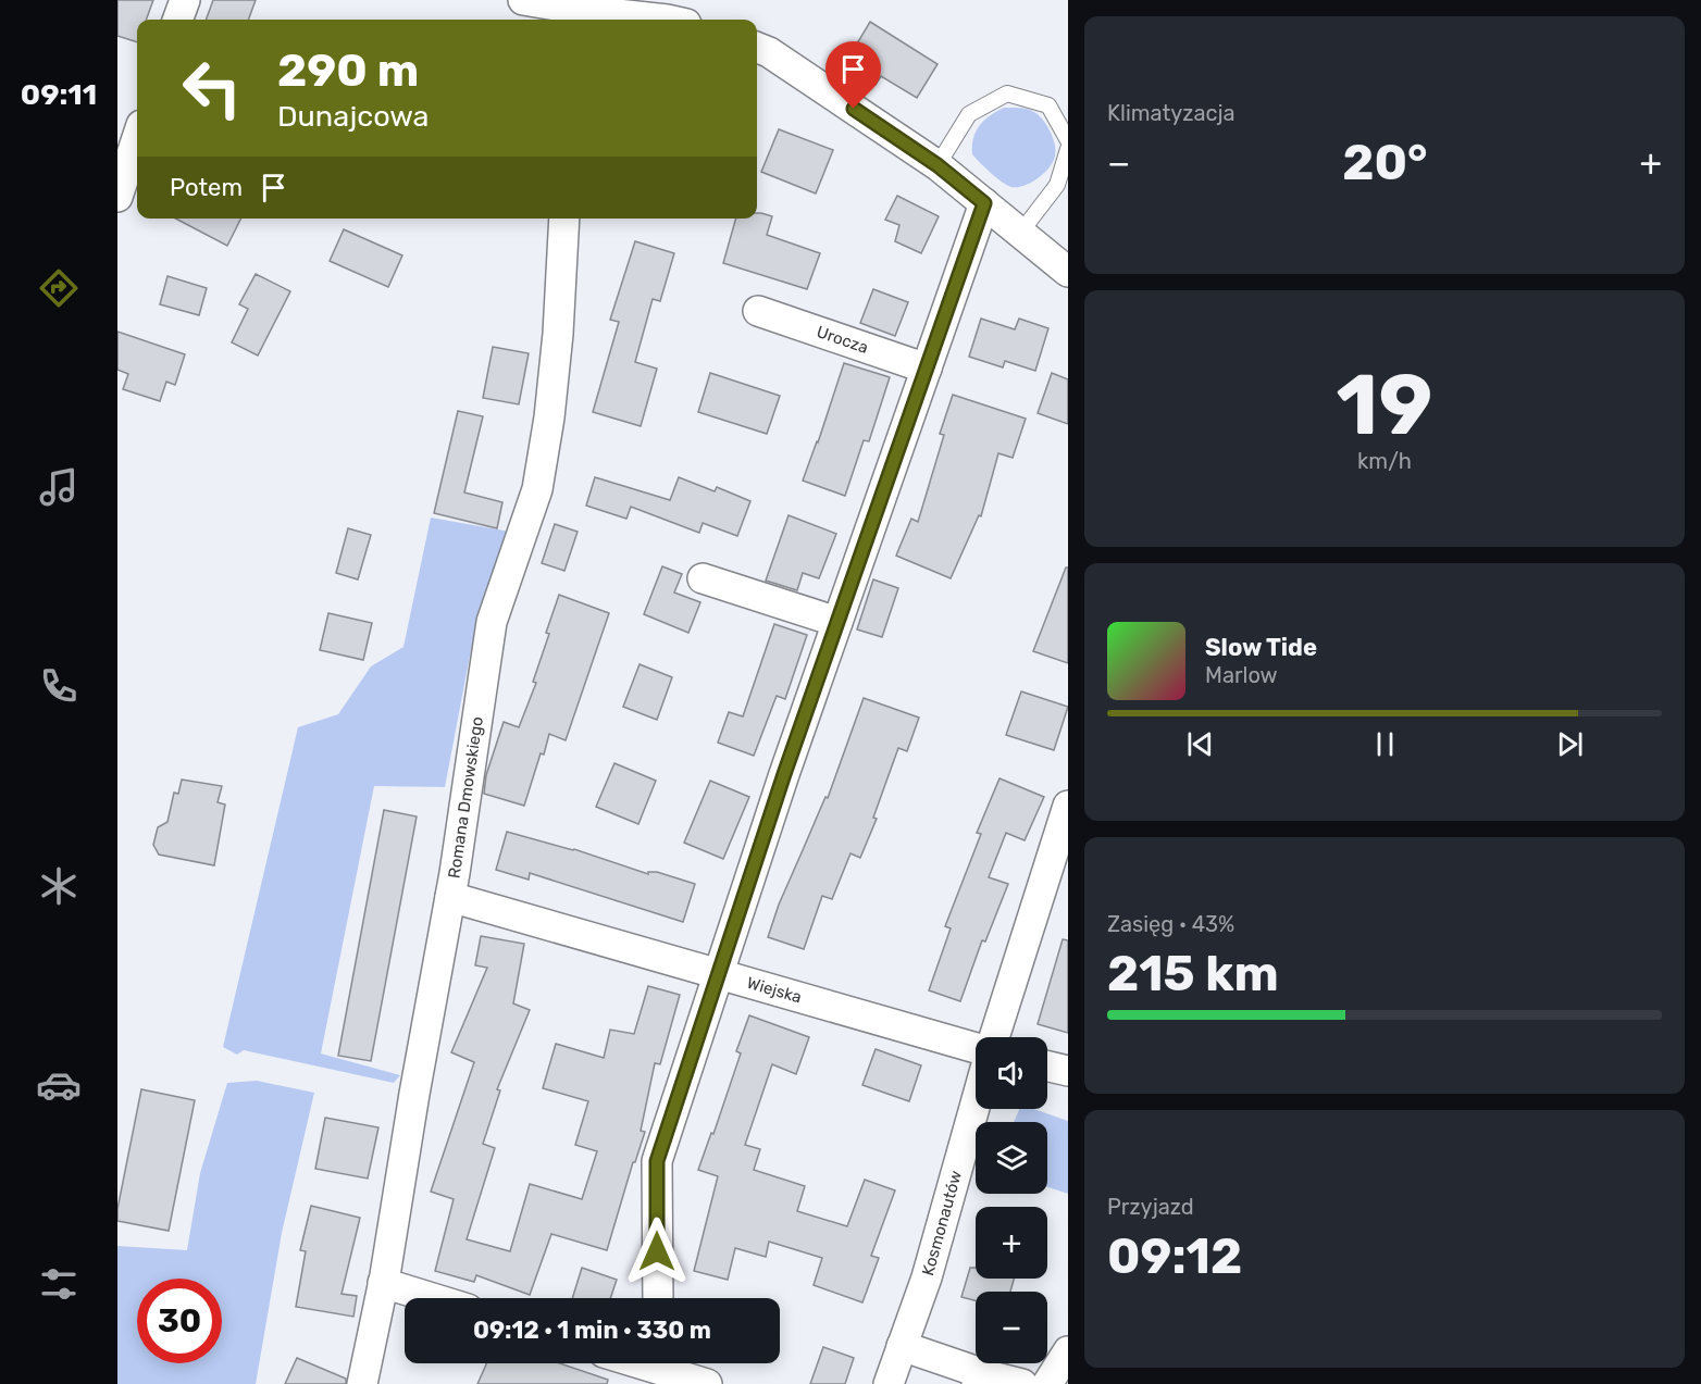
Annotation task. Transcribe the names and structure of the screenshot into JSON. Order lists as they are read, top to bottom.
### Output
{
  "streets": {
    "street": [
      "Urocza",
      "Romana Dmowskiego",
      "Wiejska",
      "Kosmonautów"
    ]
  },
  "crossings": [
    ["Romana Dmowskiego", "Wiejska"]
  ],
  "page": {
    "tabs": "09:11",
    "tile": [
      "Klimatyzacja",
      ["19", "km/h"],
      ["Zasięg · 43%", "215 km"],
      ["Przyjazd", "09:12"]
    ],
    "turn": ["290 m", "Dunajcowa"],
    "heat": ["−", "20°", "+"],
    "then": "Potem",
    "song": ["Slow Tide", "Marlow"],
    "map_buttons": ["+", "−"],
    "limit": "30",
    "trip": "09:12 · 1 min · 330 m"
  }
}
